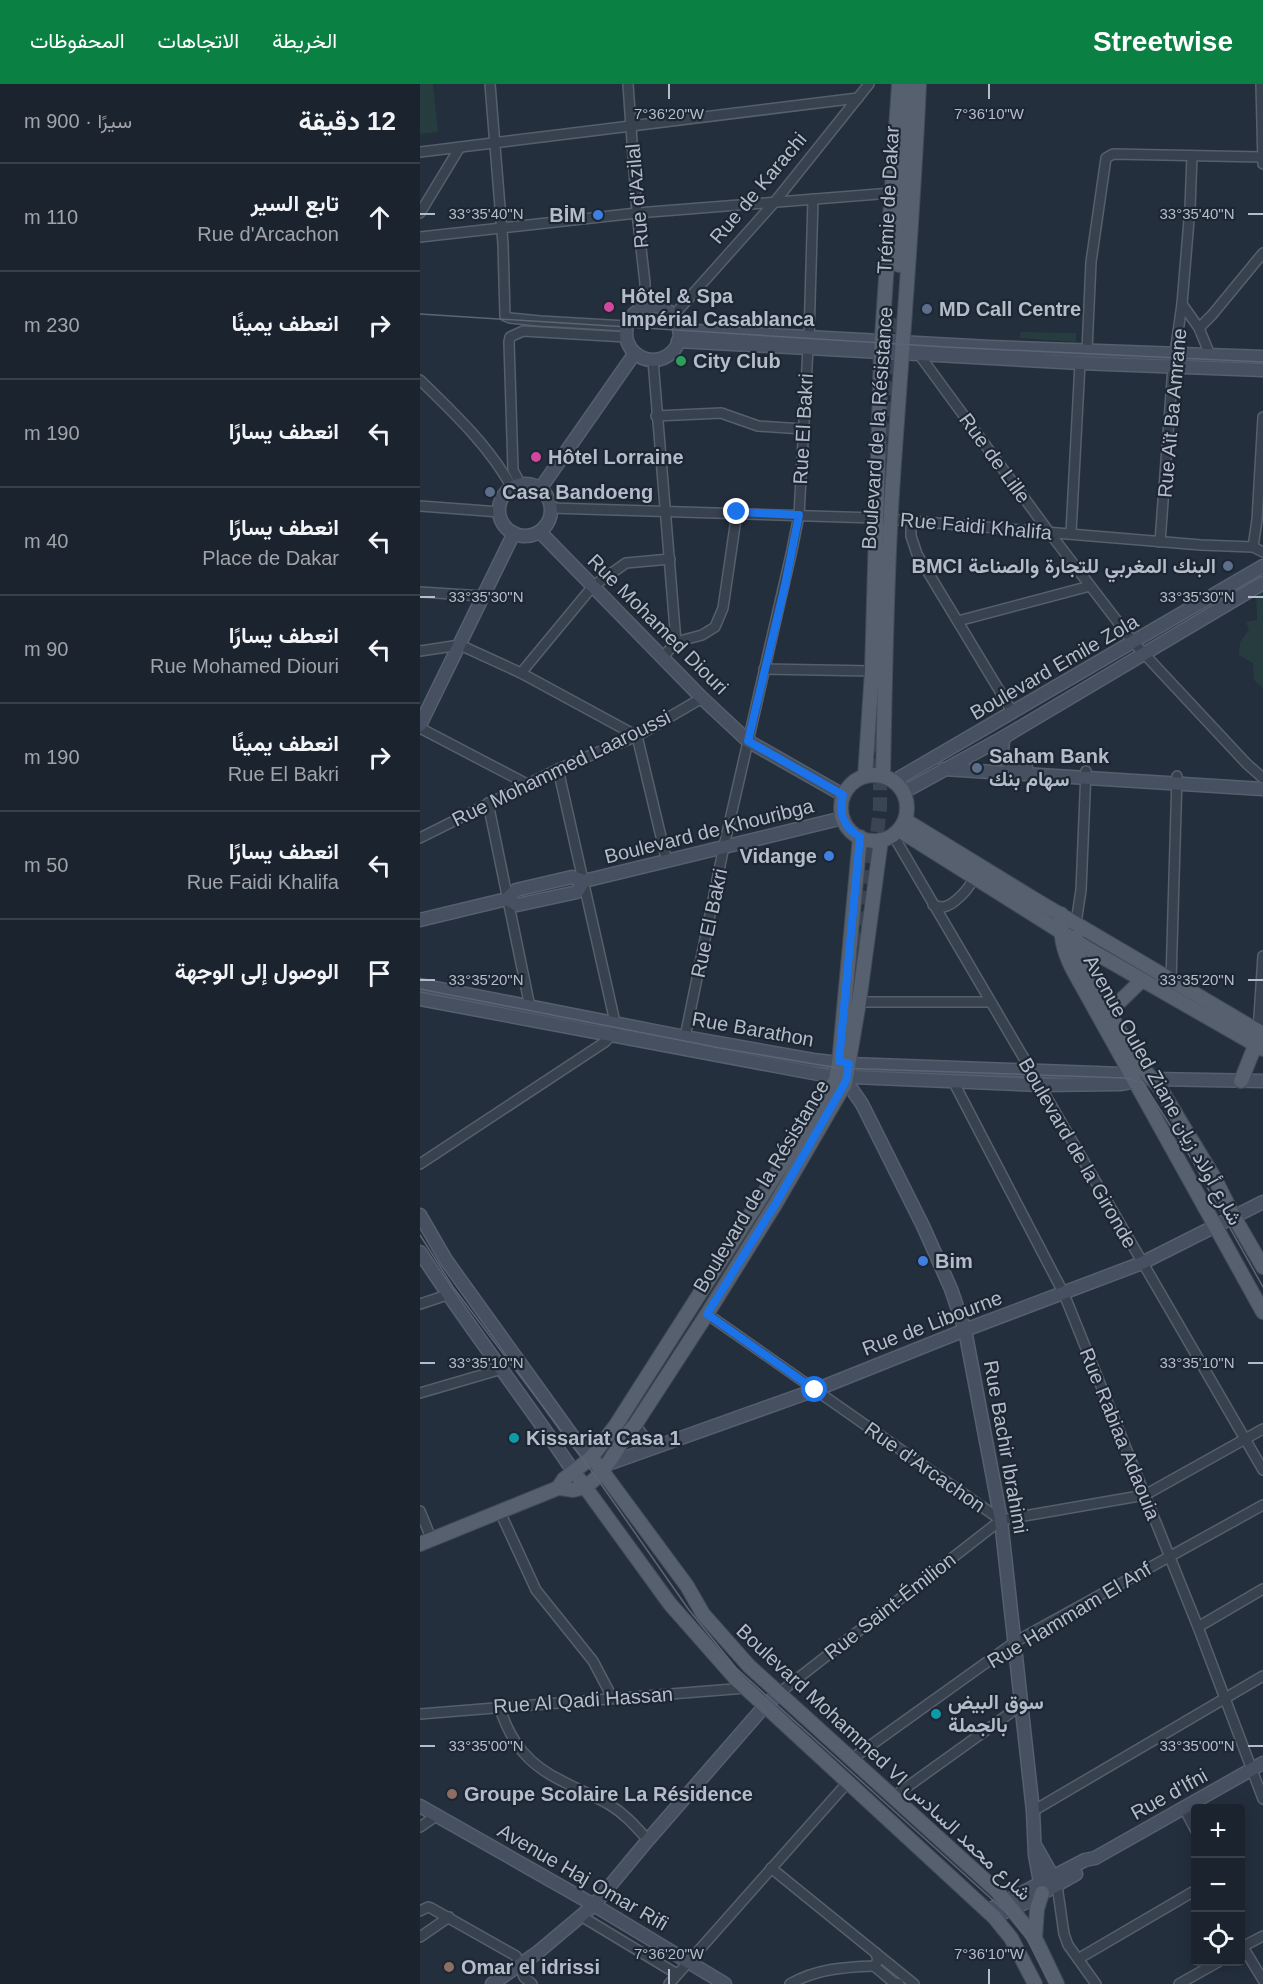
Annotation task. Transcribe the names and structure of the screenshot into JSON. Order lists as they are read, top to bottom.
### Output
{
  "streets": {
    "main road": [
      "Trémie de Dakar",
      "Boulevard de la Résistance",
      "Avenue Ouled Ziane شارع أولاد زيان",
      "Boulevard Mohammed VI شارع محمد السادس"
    ],
    "street": [
      "Rue de Karachi",
      "Rue d'Azilal",
      "Rue Aït Ba Amrane",
      "Rue El Bakri",
      "Rue de Lille",
      "Rue Faidi Khalifa",
      "Rue Mohamed Diouri",
      "Boulevard Emile Zola",
      "Rue Mohammed Laaroussi",
      "Boulevard de Khouribga",
      "Rue Barathon",
      "Boulevard de la Gironde",
      "Rue de Libourne",
      "Rue Rabiaa Adaouia",
      "Rue Bachir Ibrahimi",
      "Rue d'Arcachon",
      "Rue Saint-Émilion",
      "Rue Hammam El Anf",
      "Rue Al Qadi Hassan",
      "Rue d'Ifni",
      "Avenue Haj Omar Rifi"
    ]
  },
  "crossings": [
    ["Rue de Karachi", "Rue d'Azilal"],
    ["Trémie de Dakar", "Boulevard de la Résistance"],
    ["Rue Aït Ba Amrane", "Rue Faidi Khalifa"],
    ["Boulevard de la Résistance", "Rue Faidi Khalifa"],
    ["Boulevard de la Résistance", "Rue Mohamed Diouri"],
    ["Boulevard de la Résistance", "Boulevard Emile Zola"],
    ["Boulevard de la Résistance", "Boulevard de Khouribga"],
    ["Boulevard de la Résistance", "Rue Barathon"],
    ["Boulevard de la Résistance", "Boulevard de la Gironde"],
    ["Boulevard de la Résistance", "Rue de Libourne"],
    ["Boulevard de la Résistance", "Rue Bachir Ibrahimi"],
    ["Boulevard de la Résistance", "Rue d'Arcachon"],
    ["Boulevard de la Résistance", "Boulevard Mohammed VI شارع محمد السادس"],
    ["Rue El Bakri", "Rue Faidi Khalifa"],
    ["Rue El Bakri", "Rue Mohamed Diouri"],
    ["Rue El Bakri", "Boulevard de Khouribga"],
    ["Rue El Bakri", "Rue Barathon"],
    ["Rue de Lille", "Rue Faidi Khalifa"],
    ["Rue de Lille", "Boulevard Emile Zola"],
    ["Rue Faidi Khalifa", "Rue Mohamed Diouri"],
    ["Rue Mohamed Diouri", "Boulevard Emile Zola"],
    ["Rue Mohamed Diouri", "Rue Mohammed Laaroussi"],
    ["Rue Mohamed Diouri", "Boulevard de Khouribga"],
    ["Rue Mohamed Diouri", "Boulevard de la Gironde"],
    ["Boulevard Emile Zola", "Boulevard de Khouribga"],
    ["Boulevard Emile Zola", "Boulevard de la Gironde"],
    ["Boulevard de Khouribga", "Boulevard de la Gironde"],
    ["Rue Barathon", "Avenue Ouled Ziane شارع أولاد زيان"],
    ["Rue Barathon", "Boulevard de la Gironde"],
    ["Rue Barathon", "Rue Bachir Ibrahimi"],
    ["Avenue Ouled Ziane شارع أولاد زيان", "Rue de Libourne"],
    ["Boulevard de la Gironde", "Rue de Libourne"],
    ["Boulevard de la Gironde", "Rue d'Arcachon"],
    ["Rue de Libourne", "Rue Rabiaa Adaouia"],
    ["Rue de Libourne", "Rue Bachir Ibrahimi"],
    ["Rue de Libourne", "Rue d'Arcachon"],
    ["Rue de Libourne", "Boulevard Mohammed VI شارع محمد السادس"],
    ["Rue Rabiaa Adaouia", "Rue d'Arcachon"],
    ["Rue Rabiaa Adaouia", "Rue Hammam El Anf"],
    ["Rue Rabiaa Adaouia", "Rue d'Ifni"],
    ["Rue Bachir Ibrahimi", "Rue d'Arcachon"],
    ["Rue Bachir Ibrahimi", "Rue Saint-Émilion"],
    ["Rue Bachir Ibrahimi", "Rue Hammam El Anf"],
    ["Rue Bachir Ibrahimi", "Rue d'Ifni"],
    ["Rue d'Arcachon", "Rue Saint-Émilion"],
    ["Rue Saint-Émilion", "Boulevard Mohammed VI شارع محمد السادس"],
    ["Rue Hammam El Anf", "Boulevard Mohammed VI شارع محمد السادس"],
    ["Rue Al Qadi Hassan", "Boulevard Mohammed VI شارع محمد السادس"],
    ["Boulevard Mohammed VI شارع محمد السادس", "Rue d'Ifni"]
  ],
  "places": [
    "BİM",
    "Hôtel & Spa Impérial Casablanca",
    "MD Call Centre",
    "City Club",
    "Hôtel Lorraine",
    "Casa Bandoeng",
    "BMCI البنك المغربي للتجارة والصناعة",
    "Saham Bank سهام بنك",
    "Vidange",
    "Bim",
    "Kissariat Casa 1",
    "سوق البيض بالجملة",
    "Groupe Scolaire La Résidence",
    "Omar el idrissi"
  ],
  "page": {
    "header": "Streetwise",
    "nav": ["الخريطة", "الاتجاهات", "المحفوظات"],
    "heading": ["12 دقيقة", "سيرًا · 900 m"],
    "list": [
      ["تابع السير", "Rue d'Arcachon", "110 m"],
      ["انعطف يمينًا", "230 m"],
      ["انعطف يسارًا", "190 m"],
      ["انعطف يسارًا", "Place de Dakar", "40 m"],
      ["انعطف يسارًا", "Rue Mohamed Diouri", "90 m"],
      ["انعطف يمينًا", "Rue El Bakri", "190 m"],
      ["انعطف يسارًا", "Rue Faidi Khalifa", "50 m"],
      "الوصول إلى الوجهة"
    ],
    "map_buttons": ["+", "−"]
  },
  "coordinates": [
    "7°36'20\"W",
    "7°36'10\"W",
    "33°35'40\"N",
    "33°35'30\"N",
    "33°35'20\"N",
    "33°35'10\"N",
    "33°35'00\"N"
  ]
}
